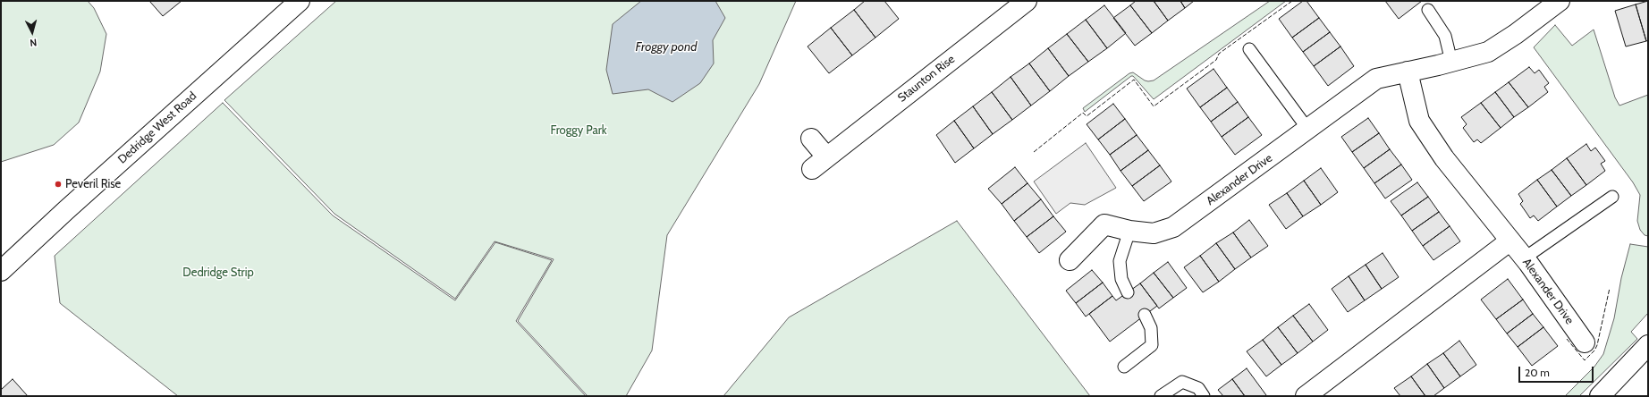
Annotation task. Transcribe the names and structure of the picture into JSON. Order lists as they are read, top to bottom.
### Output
{
  "streets": {
    "street": ["Staunton Rise", "Dedridge West Road", "Alexander Drive"]
  },
  "water": ["Froggy pond"],
  "parks": ["Froggy Park", "Dedridge Strip"],
  "places": ["Peveril Rise"],
  "scale_bar": "20 m",
  "north": "bottom"
}
